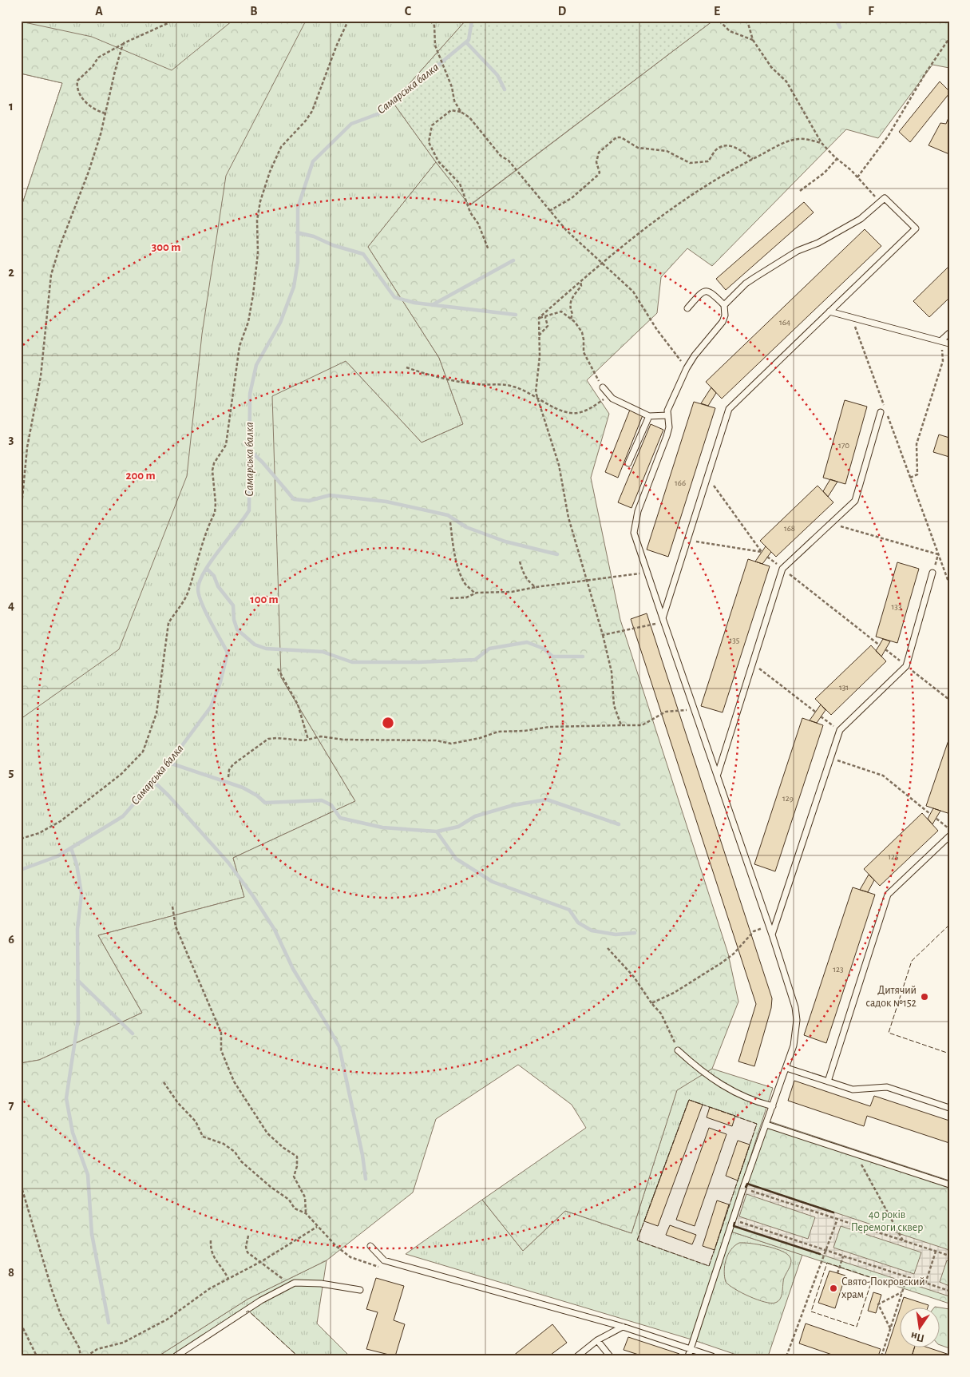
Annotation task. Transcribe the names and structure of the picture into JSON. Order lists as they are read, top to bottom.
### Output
{
  "water": ["Самарська балка"],
  "parks": ["40 років Перемоги сквер"],
  "places": ["Дитячий садок №152", "Свято-Покровский храм"],
  "house_numbers": [
    "164",
    "170",
    "166",
    "168",
    "133",
    "135",
    "131",
    "129",
    "125",
    "123"
  ],
  "north": "bottom",
  "grid": {
    "columns": [
      "A",
      "B",
      "C",
      "D",
      "E",
      "F"
    ],
    "rows": [
      "1",
      "2",
      "3",
      "4",
      "5",
      "6",
      "7",
      "8"
    ]
  },
  "rings": ["300 m", "200 m", "100 m"]
}
